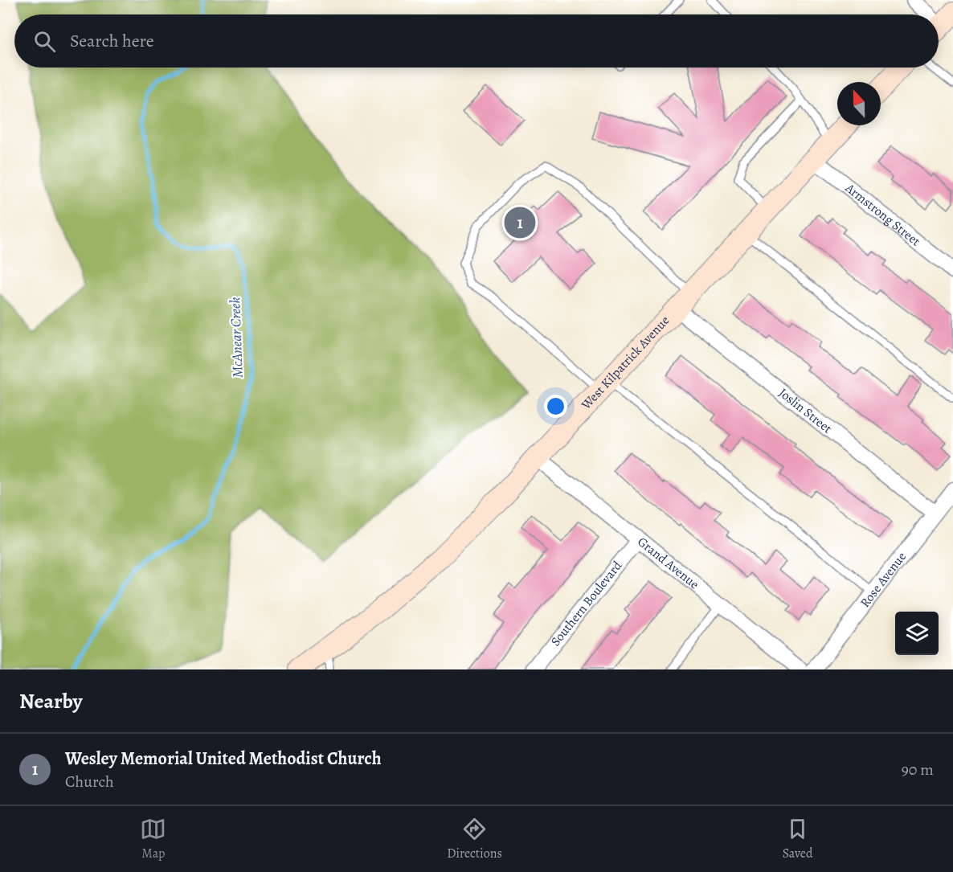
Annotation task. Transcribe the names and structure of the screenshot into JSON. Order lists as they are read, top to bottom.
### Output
{
  "streets": {
    "main road": ["West Kilpatrick Avenue"],
    "street": [
      "Armstrong Street",
      "Joslin Street",
      "Grand Avenue",
      "Rose Avenue",
      "Southern Boulevard"
    ]
  },
  "crossings": [
    ["Armstrong Street", "West Kilpatrick Avenue"],
    ["West Kilpatrick Avenue", "Joslin Street"],
    ["West Kilpatrick Avenue", "Grand Avenue"],
    ["Joslin Street", "Rose Avenue"],
    ["Grand Avenue", "Southern Boulevard"]
  ],
  "water": ["McAnear Creek"],
  "north": "top",
  "page": {
    "search": "Search here",
    "pins": "1",
    "heading": "Nearby",
    "list": [
      {
        "mark": "1",
        "name": "Wesley Memorial United Methodist Church",
        "note": "Church",
        "value": "90 m"
      }
    ],
    "nav": ["Map", "Directions", "Saved"]
  }
}
